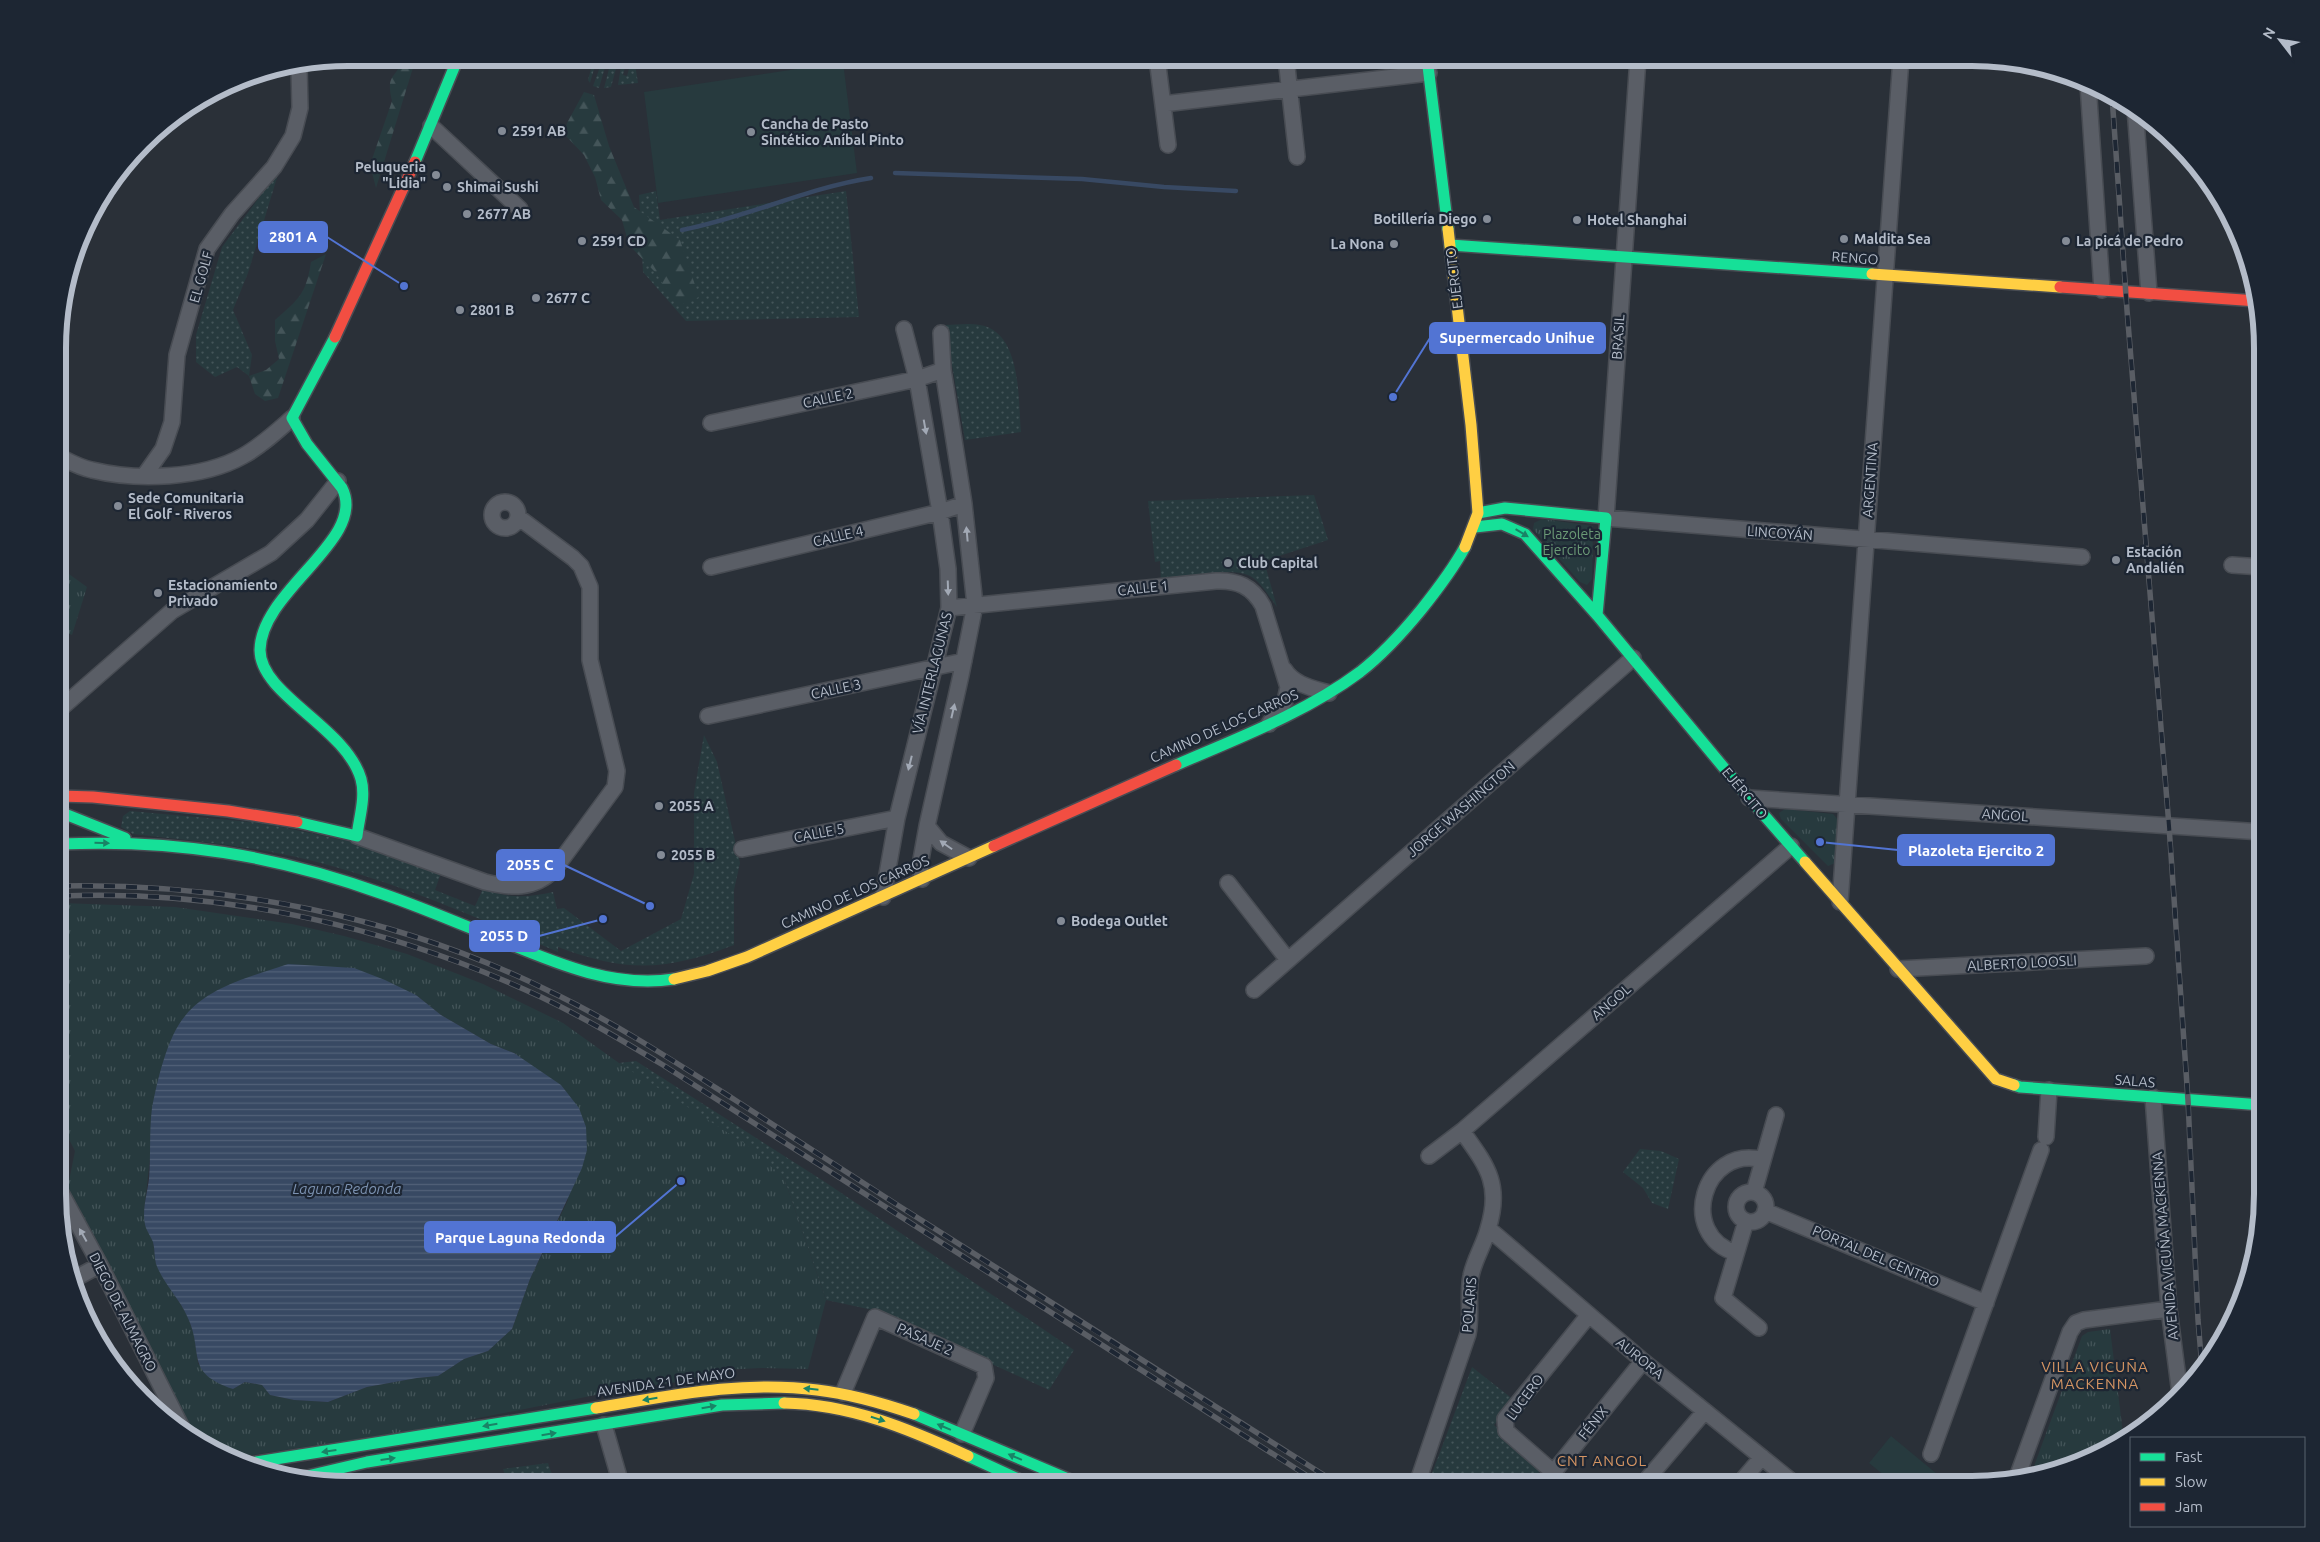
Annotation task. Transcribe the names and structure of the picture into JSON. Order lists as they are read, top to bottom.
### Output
{
  "streets": {
    "main road": [
      "RENGO",
      "EJÉRCITO",
      "BRASIL",
      "LINCOYÁN",
      "CAMINO DE LOS CARROS",
      "SALAS",
      "AVENIDA 21 DE MAYO"
    ],
    "street": [
      "EL GOLF",
      "CALLE 2",
      "ARGENTINA",
      "CALLE 4",
      "CALLE 1",
      "VÍA INTERLAGUNAS",
      "CALLE 3",
      "JORGE WASHINGTON",
      "ANGOL",
      "CALLE 5",
      "ALBERTO LOOSLI",
      "AVENIDA VICUÑA MACKENNA",
      "PORTAL DEL CENTRO",
      "POLARIS",
      "DIEGO DE ALMAGRO",
      "PASAJE 2",
      "AURORA",
      "LUCERO",
      "FÉNIX"
    ]
  },
  "crossings": [
    ["RENGO", "EJÉRCITO"],
    ["RENGO", "BRASIL"],
    ["RENGO", "ARGENTINA"],
    ["EJÉRCITO", "BRASIL"],
    ["EJÉRCITO", "ARGENTINA"],
    ["EJÉRCITO", "LINCOYÁN"],
    ["EJÉRCITO", "CAMINO DE LOS CARROS"],
    ["EJÉRCITO", "JORGE WASHINGTON"],
    ["EJÉRCITO", "ANGOL"],
    ["EJÉRCITO", "ALBERTO LOOSLI"],
    ["EJÉRCITO", "SALAS"],
    ["BRASIL", "LINCOYÁN"],
    ["CALLE 2", "VÍA INTERLAGUNAS"],
    ["ARGENTINA", "LINCOYÁN"],
    ["ARGENTINA", "ANGOL"],
    ["LINCOYÁN", "CAMINO DE LOS CARROS"],
    ["CALLE 4", "VÍA INTERLAGUNAS"],
    ["CALLE 1", "VÍA INTERLAGUNAS"],
    ["CALLE 1", "CAMINO DE LOS CARROS"],
    ["VÍA INTERLAGUNAS", "CALLE 3"],
    ["VÍA INTERLAGUNAS", "CAMINO DE LOS CARROS"],
    ["VÍA INTERLAGUNAS", "CALLE 5"],
    ["ANGOL", "POLARIS"],
    ["SALAS", "AVENIDA VICUÑA MACKENNA"],
    ["POLARIS", "AURORA"],
    ["PASAJE 2", "AVENIDA 21 DE MAYO"],
    ["AURORA", "LUCERO"],
    ["AURORA", "FÉNIX"]
  ],
  "districts": ["VILLA VICUÑA MACKENNA", "CNT ANGOL"],
  "water": ["Laguna Redonda"],
  "parks": ["Plazoleta Ejercito 1"],
  "places": [
    "2591 AB",
    "Cancha de Pasto Sintético Aníbal Pinto",
    "Peluqueria \"Lidia\"",
    "Shimai Sushi",
    "2677 AB",
    "Botillería Diego",
    "Hotel Shanghai",
    "Maldita Sea",
    "2591 CD",
    "La picá de Pedro",
    "La Nona",
    "2801 A",
    "2677 C",
    "2801 B",
    "Supermercado Unihue",
    "Sede Comunitaria El Golf - Riveros",
    "Estación Andalién",
    "Club Capital",
    "Estacionamiento Privado",
    "2055 A",
    "Plazoleta Ejercito 2",
    "2055 B",
    "2055 C",
    "2055 D",
    "Bodega Outlet",
    "Parque Laguna Redonda"
  ],
  "legend": ["Fast", "Slow", "Jam"],
  "north": "top left"
}
